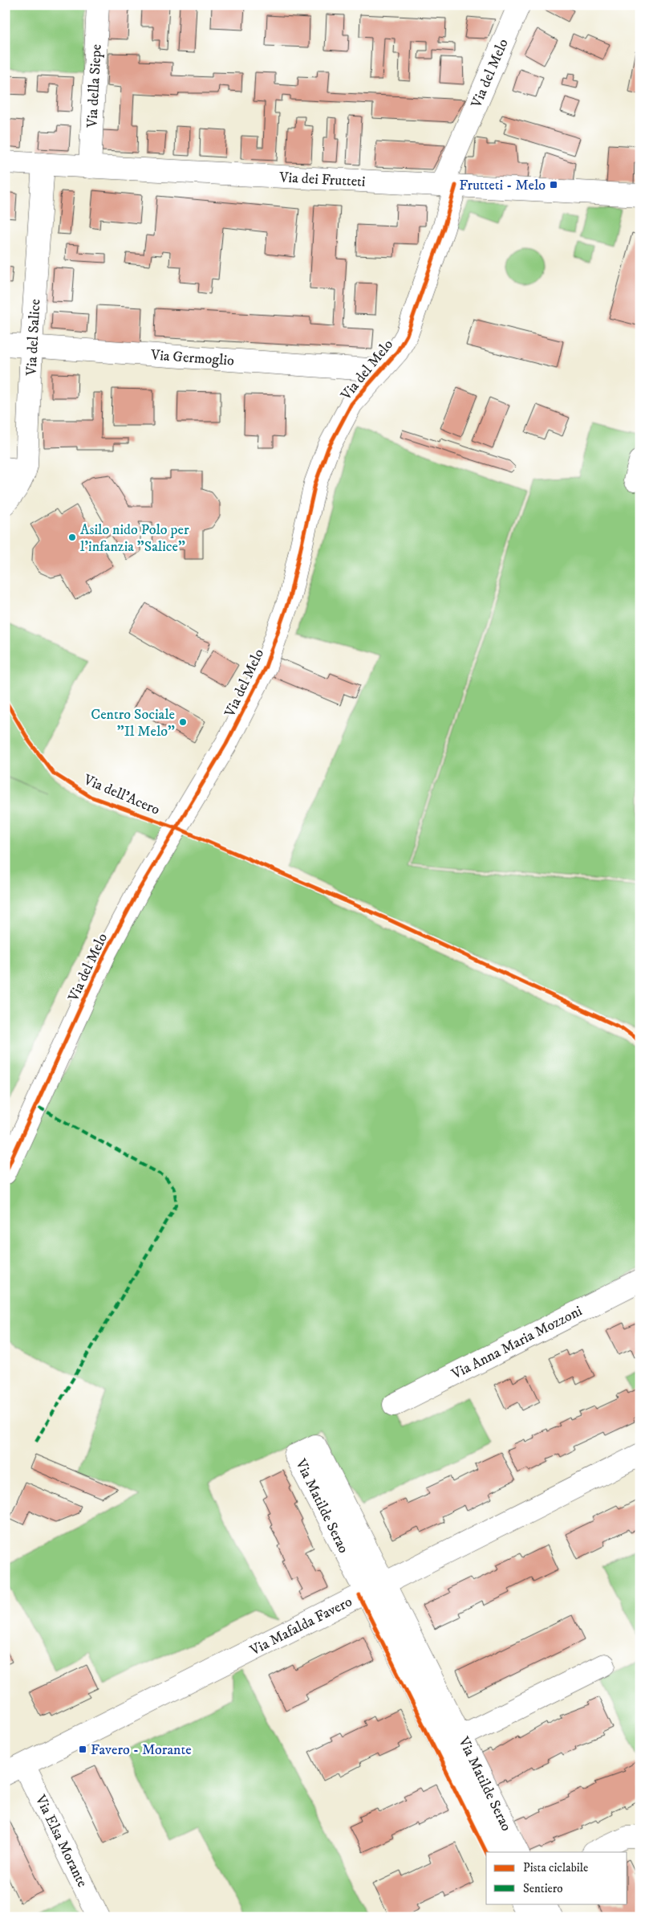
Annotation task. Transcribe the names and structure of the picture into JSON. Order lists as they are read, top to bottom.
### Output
{
  "streets": {
    "street": [
      "Via del Melo",
      "Via della Siepe",
      "Via dei Frutteti",
      "Via del Salice",
      "Via Germoglio",
      "Via Anna Maria Mozzoni",
      "Via Matilde Serao",
      "Via Mafalda Favero",
      "Via Elsa Morante"
    ],
    "cycle path": ["Via dell'Acero"]
  },
  "crossings": [
    ["Via del Melo", "Via dei Frutteti"],
    ["Via del Melo", "Via Germoglio"],
    ["Via della Siepe", "Via dei Frutteti"],
    ["Via dei Frutteti", "Via del Salice"],
    ["Via del Salice", "Via Germoglio"],
    ["Via Matilde Serao", "Via Mafalda Favero"],
    ["Via Mafalda Favero", "Via Elsa Morante"]
  ],
  "places": {
    "transit": ["Frutteti - Melo", "Favero - Morante"],
    "other": ["Asilo nido Polo per l'infanzia \"Salice\"", "Centro Sociale \"Il Melo\""]
  },
  "legend": ["Pista ciclabile", "Sentiero"]
}
